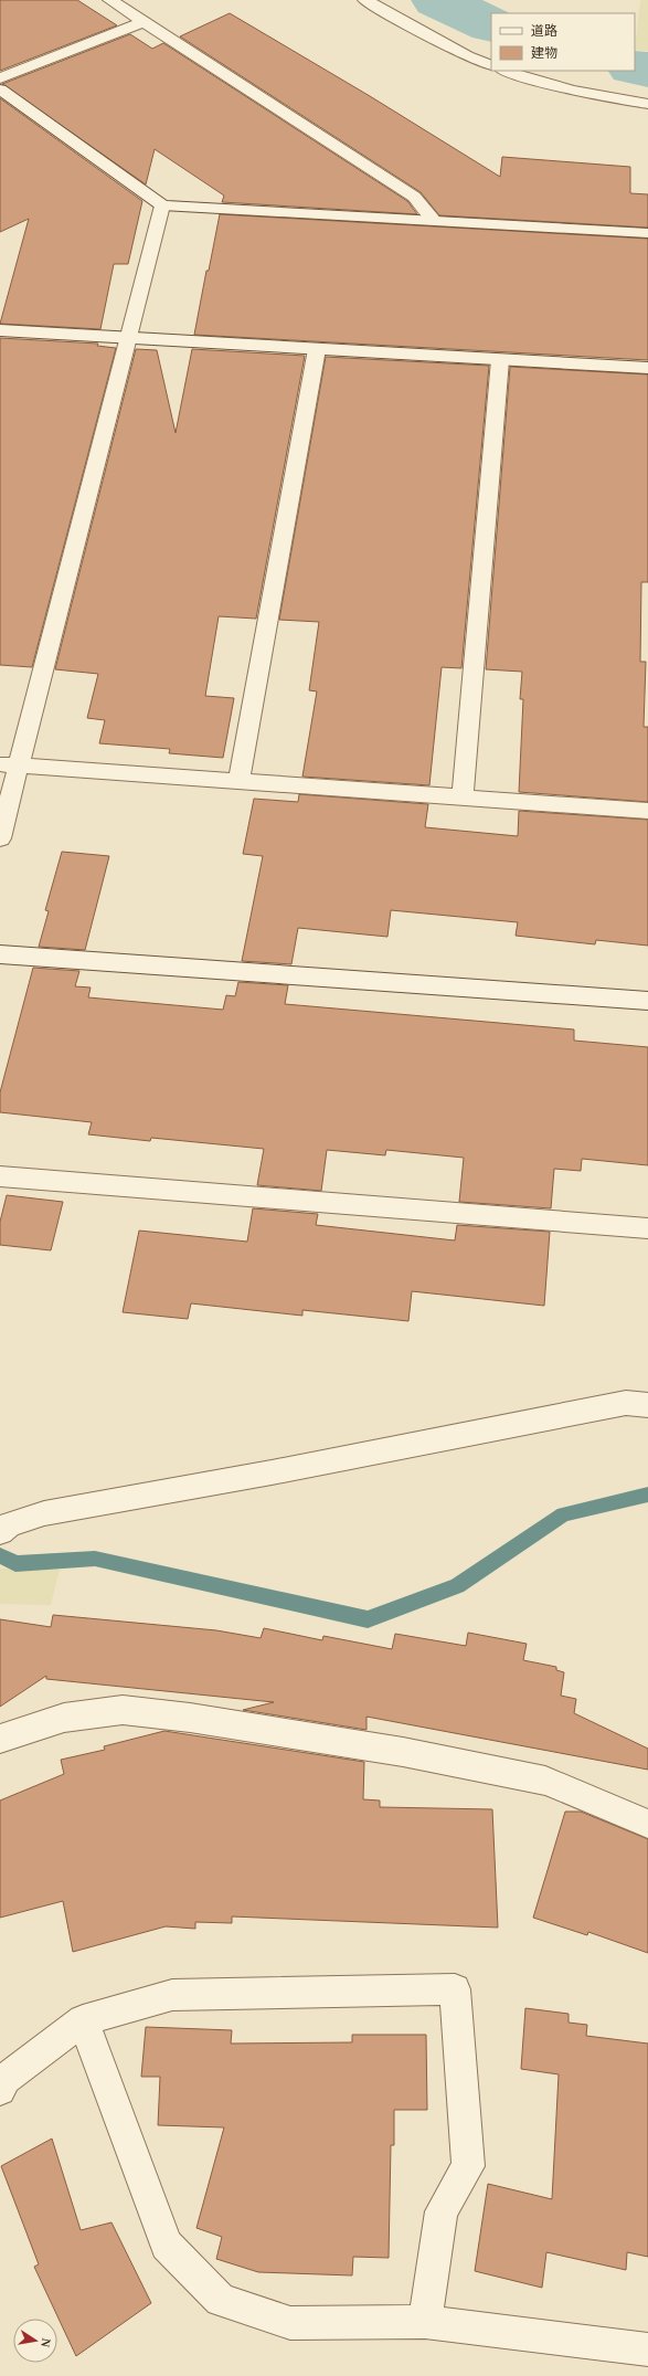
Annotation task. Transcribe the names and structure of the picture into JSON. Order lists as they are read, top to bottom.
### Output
{
  "legend": ["道路", "建物"],
  "north": "right"
}
